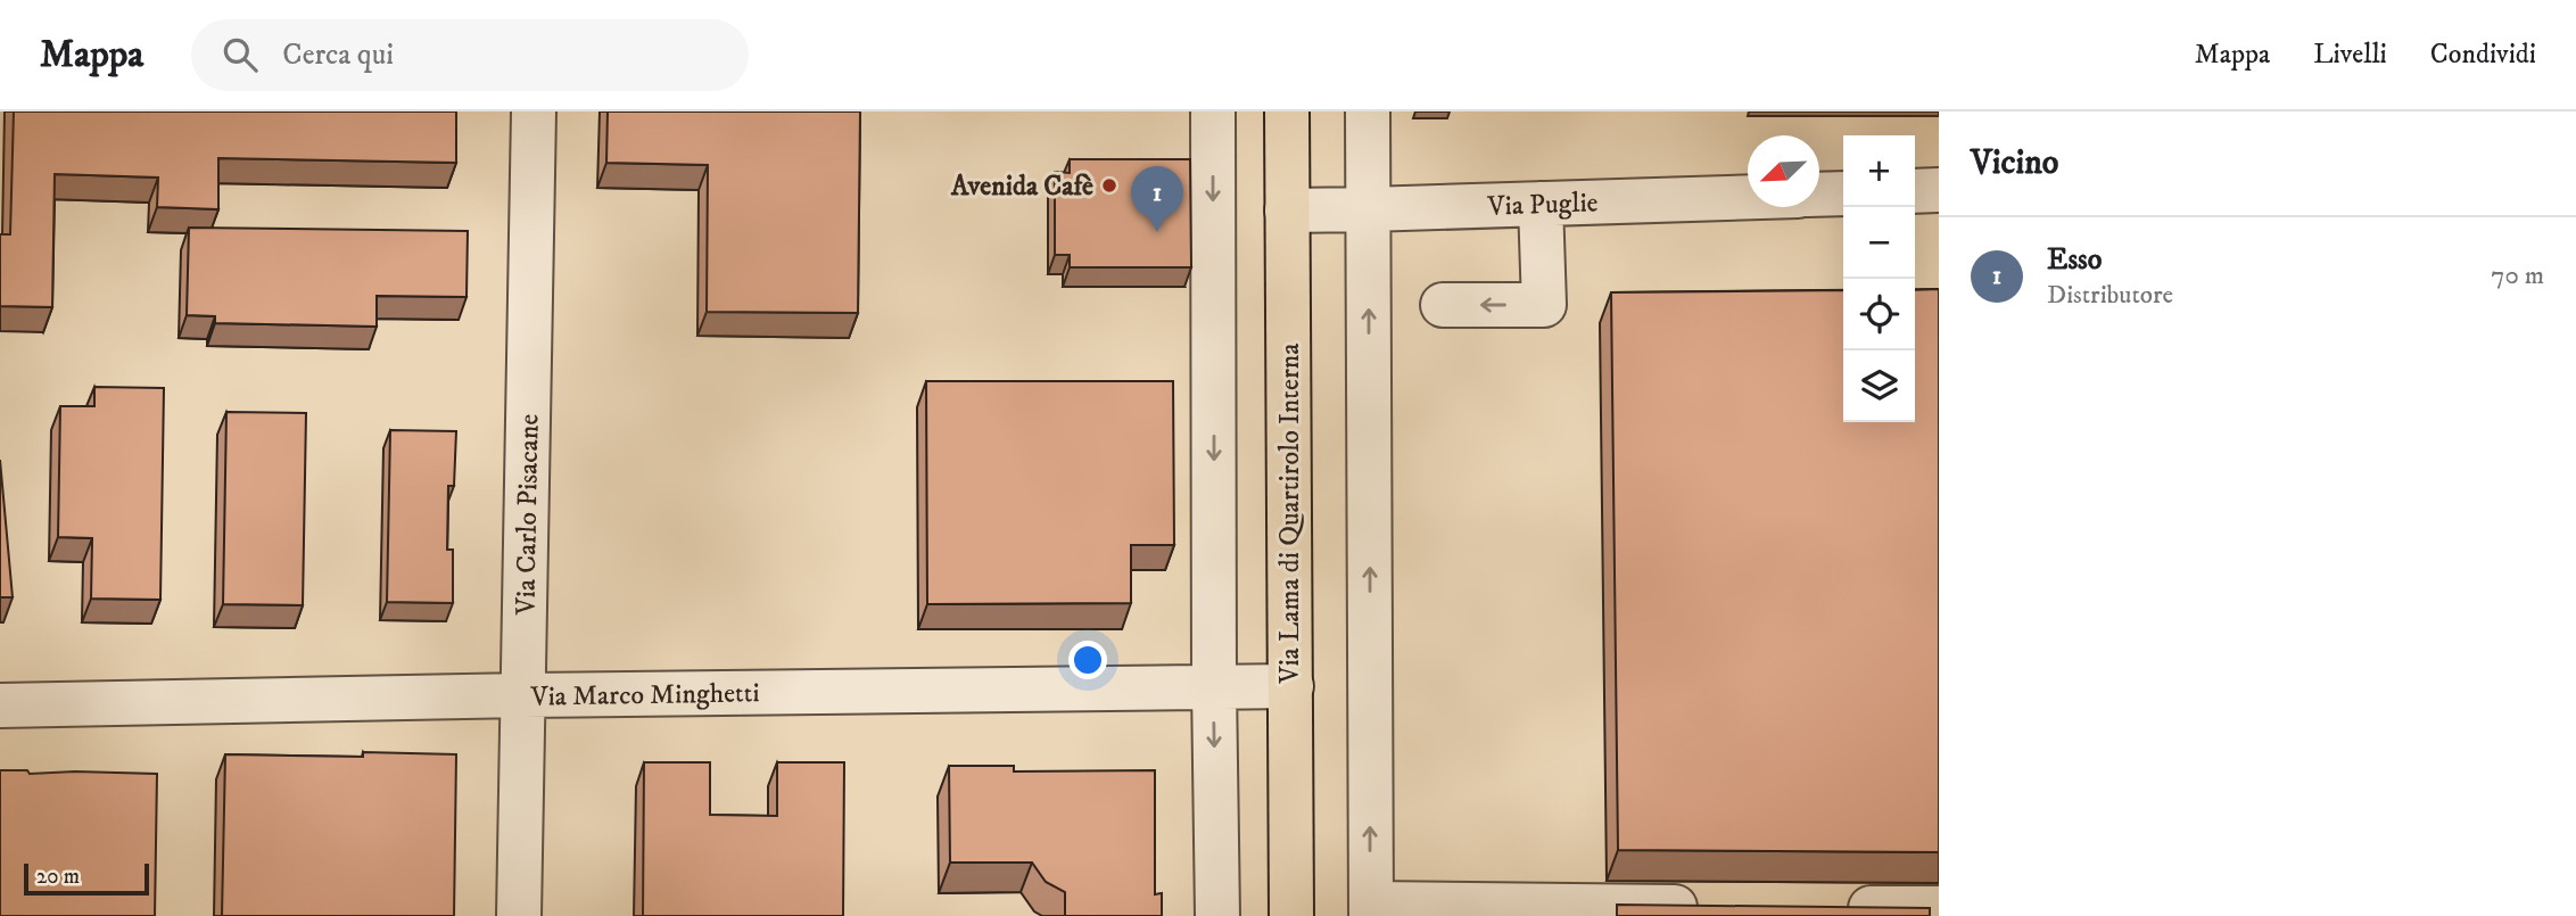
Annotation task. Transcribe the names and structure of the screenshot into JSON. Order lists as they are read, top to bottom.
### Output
{
  "streets": {
    "main road": ["Via Lama di Quartirolo Interna"],
    "street": ["Via Puglie", "Via Carlo Pisacane", "Via Marco Minghetti"]
  },
  "crossings": [
    ["Via Puglie", "Via Lama di Quartirolo Interna"],
    ["Via Lama di Quartirolo Interna", "Via Marco Minghetti"],
    ["Via Carlo Pisacane", "Via Marco Minghetti"]
  ],
  "places": ["Avenida Cafè"],
  "scale_bar": "20 m",
  "north": "bottom left",
  "page": {
    "header": "Mappa",
    "search": "Cerca qui",
    "nav": ["Mappa", "Livelli", "Condividi"],
    "heading": "Vicino",
    "map_buttons": ["+", "−"],
    "pins": "1",
    "list": [
      {
        "mark": "1",
        "name": "Esso",
        "note": "Distributore",
        "value": "70 m"
      }
    ],
    "scale": "20 m"
  }
}
